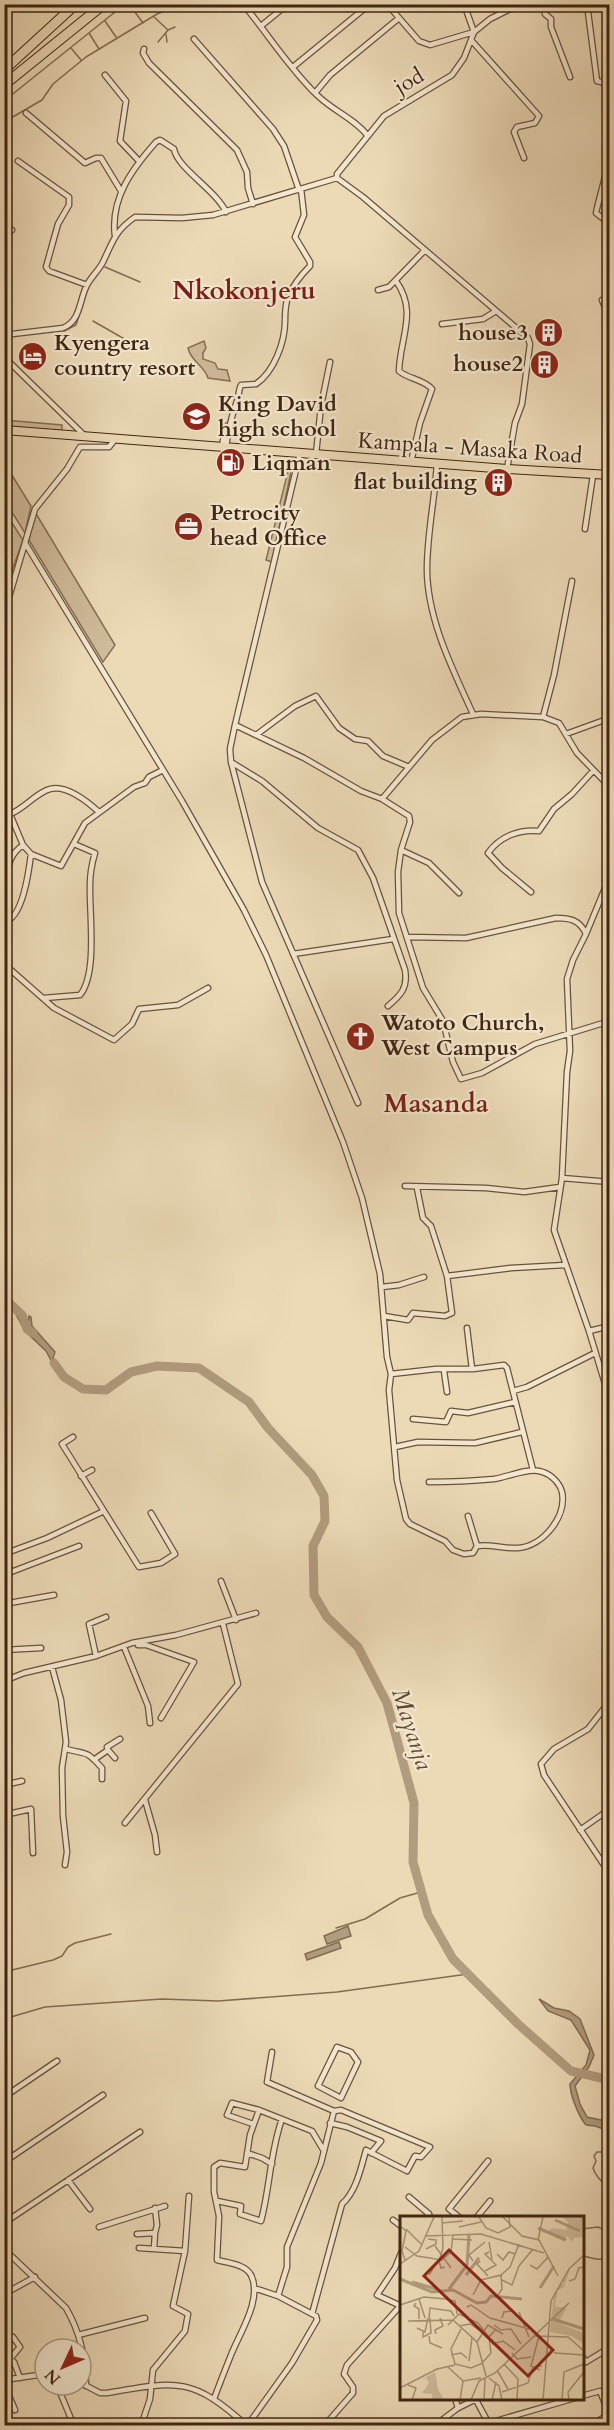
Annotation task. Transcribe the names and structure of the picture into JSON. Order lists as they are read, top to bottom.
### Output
{
  "streets": {
    "highway": ["Kampala - Masaka Road"],
    "street": ["jod"]
  },
  "districts": ["Nkokonjeru", "Masanda"],
  "water": ["Mayanja"],
  "places": {
    "building": ["house3", "house2", "flat building"],
    "hotel": ["Kyengera country resort"],
    "school or university": ["King David high school"],
    "fuel station": ["Liqman"],
    "office": ["Petrocity head Office"],
    "church": ["Watoto Church, West Campus"]
  },
  "north": "bottom left"
}
